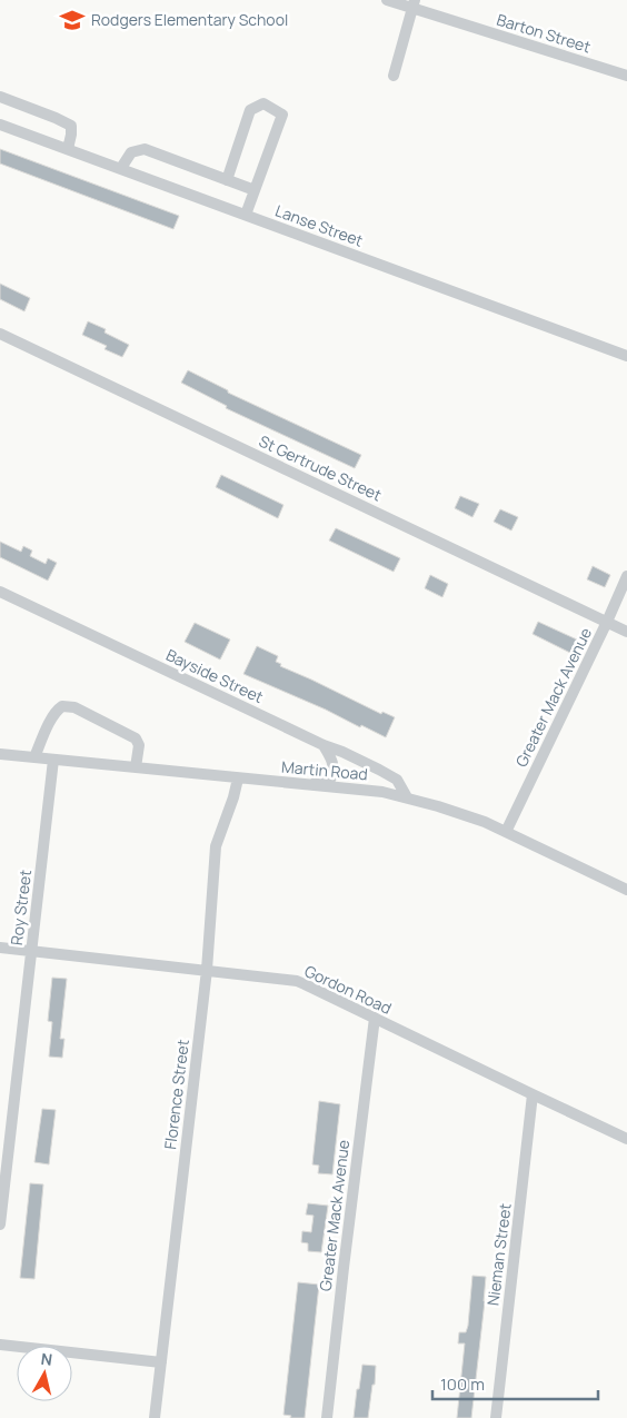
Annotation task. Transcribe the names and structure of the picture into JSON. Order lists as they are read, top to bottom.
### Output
{
  "streets": {
    "street": [
      "Barton Street",
      "Lanse Street",
      "St Gertrude Street",
      "Bayside Street",
      "Greater Mack Avenue",
      "Martin Road",
      "Roy Street",
      "Gordon Road",
      "Florence Street",
      "Nieman Street"
    ]
  },
  "crossings": [
    ["St Gertrude Street", "Greater Mack Avenue"],
    ["Bayside Street", "Martin Road"],
    ["Greater Mack Avenue", "Martin Road"],
    ["Greater Mack Avenue", "Gordon Road"],
    ["Martin Road", "Roy Street"],
    ["Martin Road", "Florence Street"],
    ["Roy Street", "Gordon Road"],
    ["Gordon Road", "Florence Street"],
    ["Gordon Road", "Nieman Street"]
  ],
  "places": {
    "school or university": ["Rodgers Elementary School"]
  },
  "scale_bar": "100 m",
  "north": "top"
}
